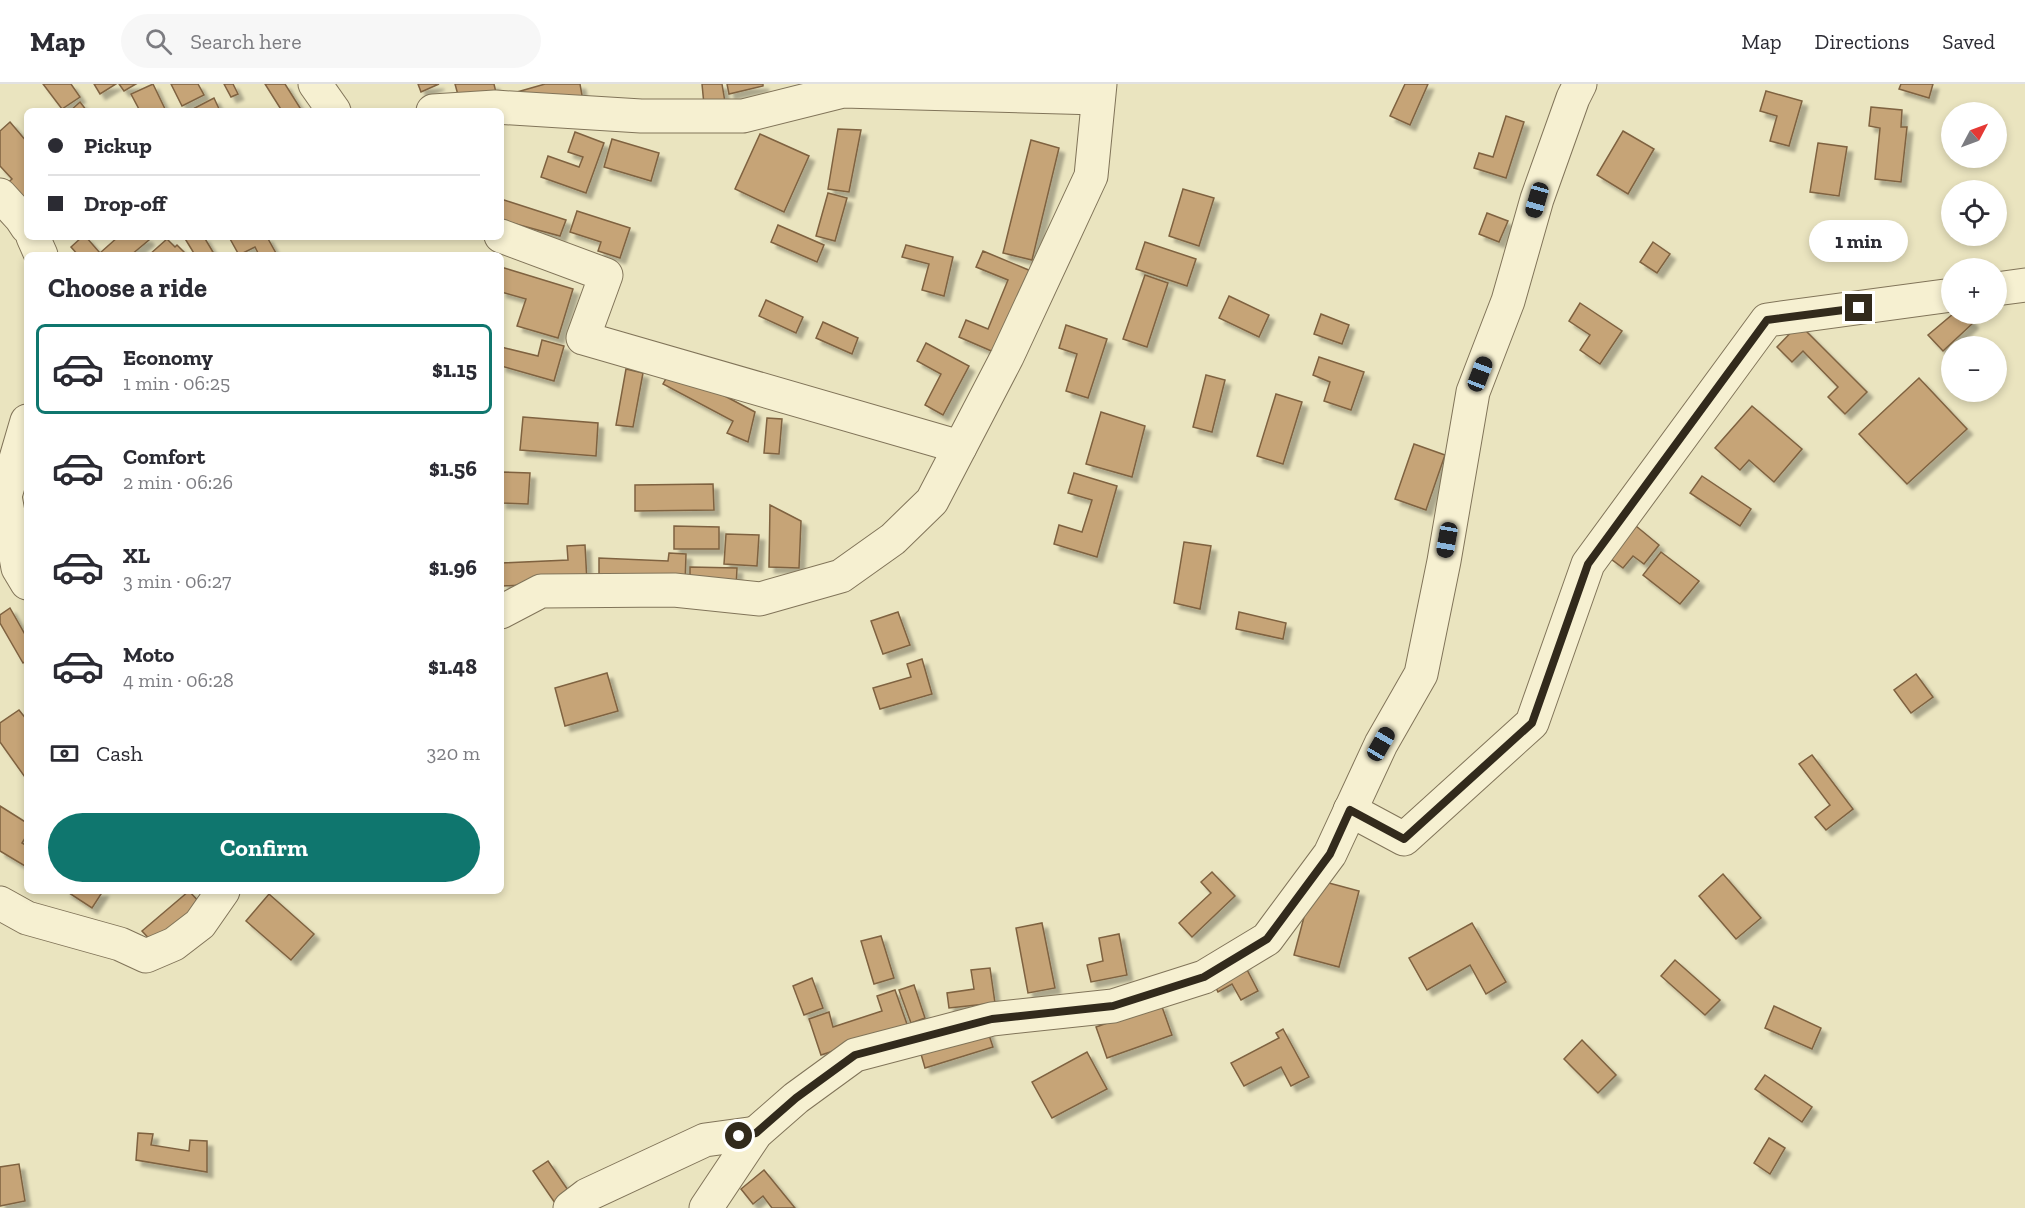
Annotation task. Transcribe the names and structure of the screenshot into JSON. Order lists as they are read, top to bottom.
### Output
{
  "north": "top right",
  "page": {
    "header": "Map",
    "search": "Search here",
    "nav": ["Map", "Directions", "Saved"],
    "map_buttons": ["+", "−"],
    "banner": ["Pickup", "Drop-off"],
    "bubble": "1 min",
    "heading": "Choose a ride",
    "list": [
      {
        "name": "Economy",
        "note": "1 min · 06:25",
        "value": "$1.15"
      },
      {
        "name": "Comfort",
        "note": "2 min · 06:26",
        "value": "$1.56"
      },
      {
        "name": "XL",
        "note": "3 min · 06:27",
        "value": "$1.96"
      },
      {
        "name": "Moto",
        "note": "4 min · 06:28",
        "value": "$1.48"
      }
    ],
    "pay": ["Cash", "320 m"],
    "buttons": "Confirm"
  }
}
